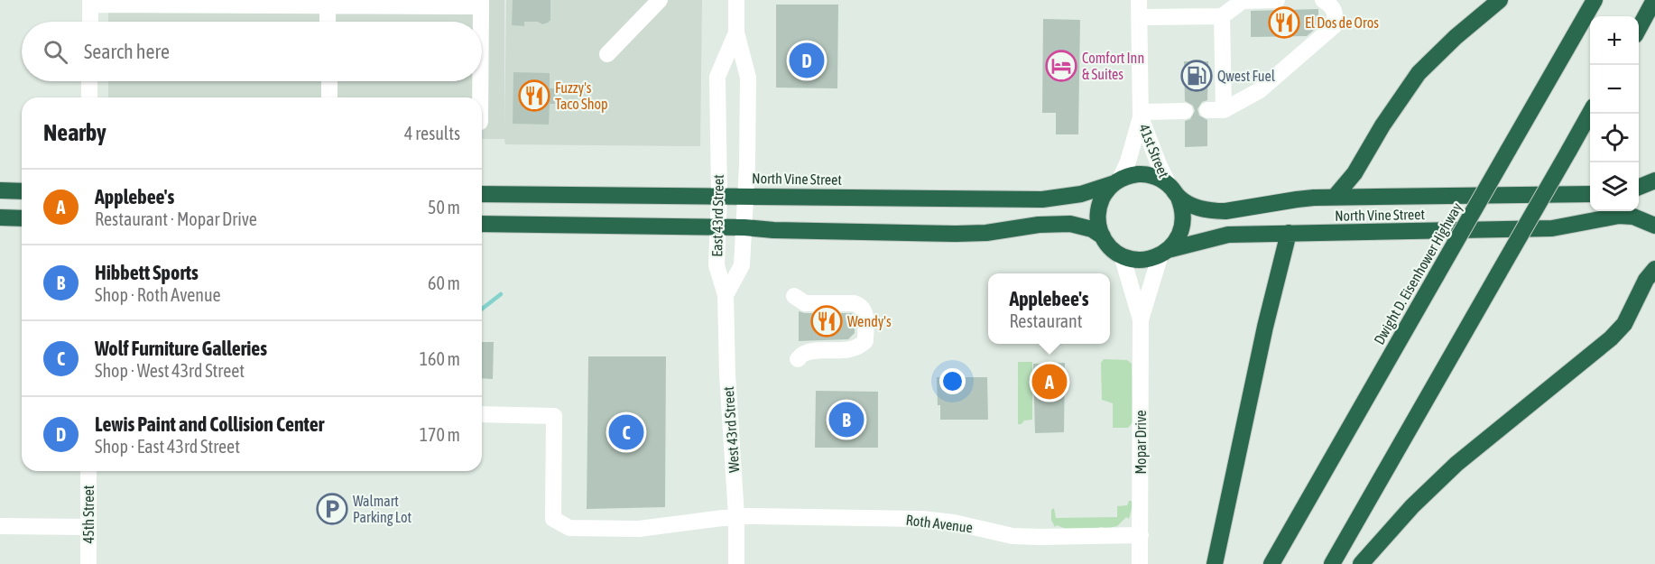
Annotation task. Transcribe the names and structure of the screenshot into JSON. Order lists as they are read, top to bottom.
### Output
{
  "streets": {
    "highway": ["North Vine Street", "Dwight D. Eisenhower Highway"],
    "street": [
      "41st Street",
      "East 43rd Street",
      "West 43rd Street",
      "Mopar Drive",
      "45th Street",
      "Roth Avenue"
    ]
  },
  "crossings": [
    ["41st Street", "North Vine Street"],
    ["41st Street", "Mopar Drive"],
    ["North Vine Street", "East 43rd Street"],
    ["North Vine Street", "Mopar Drive"],
    ["East 43rd Street", "West 43rd Street"],
    ["West 43rd Street", "Roth Avenue"],
    ["Mopar Drive", "Roth Avenue"]
  ],
  "places": {
    "restaurant": ["El Dos de Oros", "Fuzzy's Taco Shop", "Wendy's"],
    "hotel": ["Comfort Inn & Suites"],
    "fuel station": ["Qwest Fuel"],
    "parking": ["Walmart Parking Lot"]
  },
  "page": {
    "map_buttons": ["+", "−"],
    "search": "Search here",
    "pins": [
      "D",
      "A",
      "B",
      "C"
    ],
    "heading": ["Nearby", "4 results"],
    "list": [
      {
        "mark": "A",
        "name": "Applebee's",
        "note": "Restaurant · Mopar Drive",
        "value": "50 m"
      },
      {
        "mark": "B",
        "name": "Hibbett Sports",
        "note": "Shop · Roth Avenue",
        "value": "60 m"
      },
      {
        "mark": "C",
        "name": "Wolf Furniture Galleries",
        "note": "Shop · West 43rd Street",
        "value": "160 m"
      },
      {
        "mark": "D",
        "name": "Lewis Paint and Collision Center",
        "note": "Shop · East 43rd Street",
        "value": "170 m"
      }
    ],
    "popup": ["Applebee's", "Restaurant"]
  }
}
